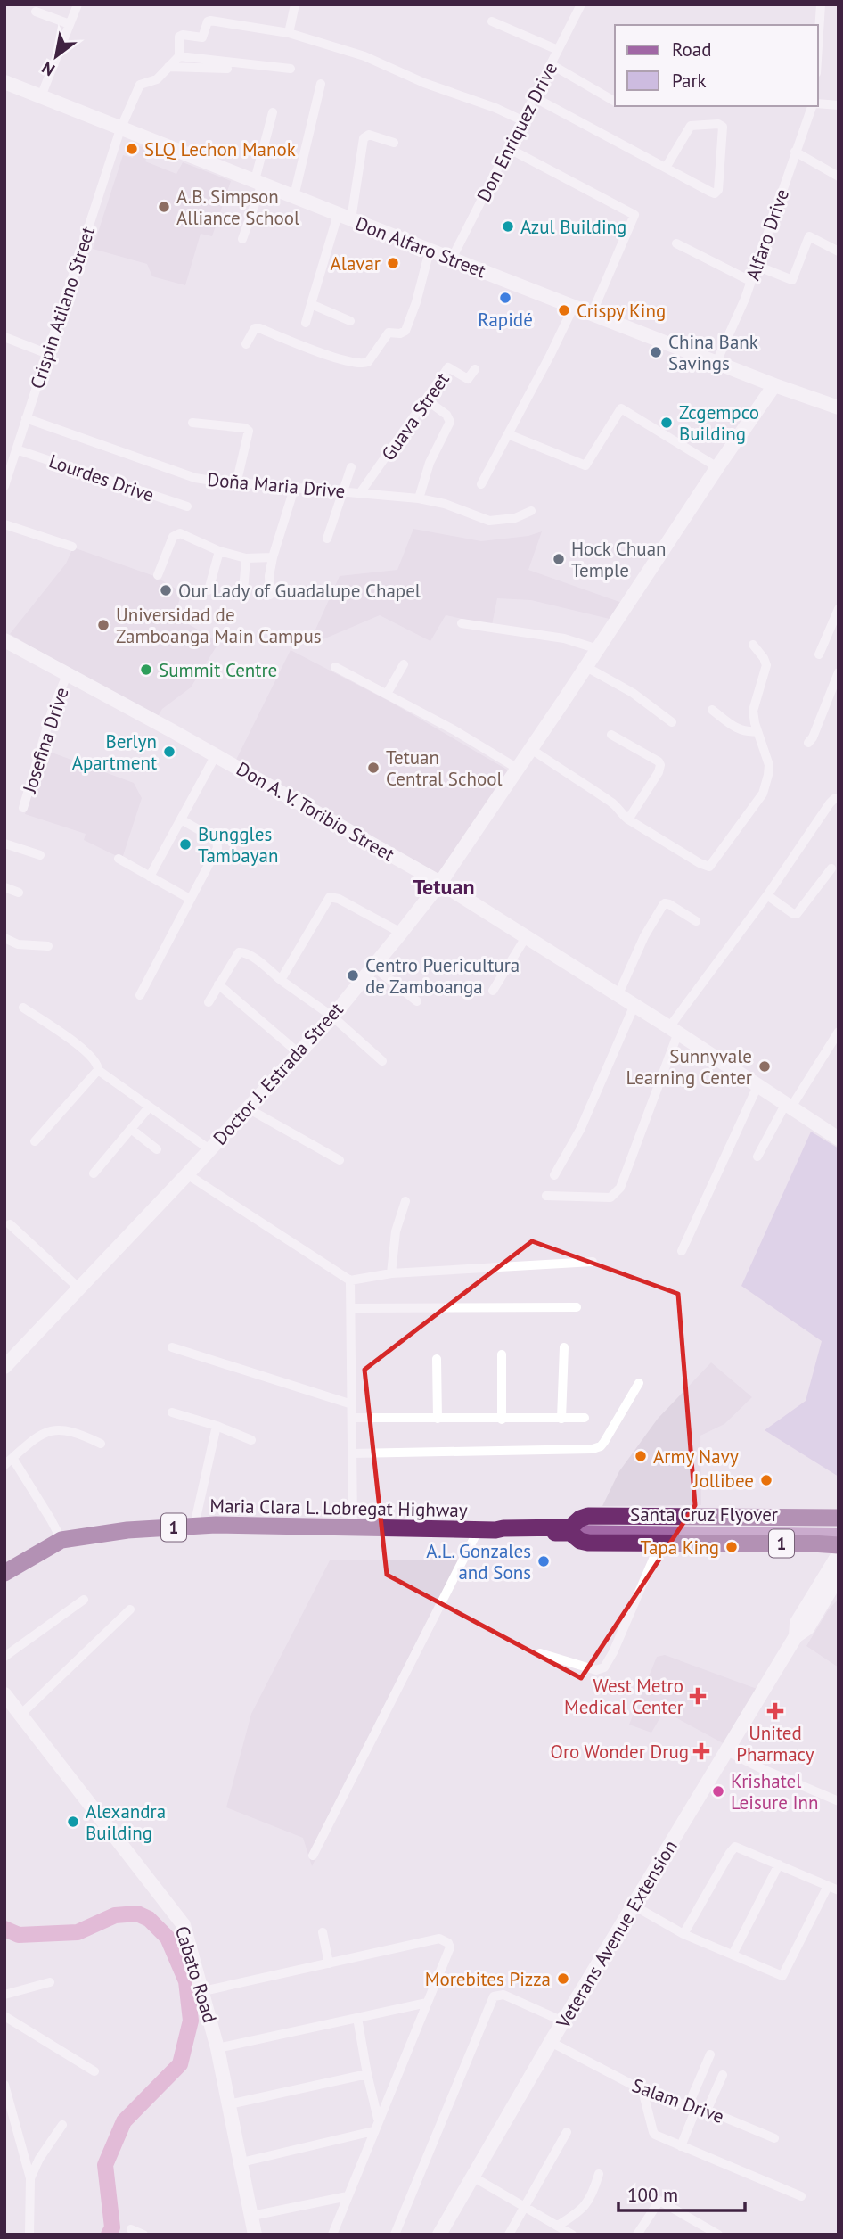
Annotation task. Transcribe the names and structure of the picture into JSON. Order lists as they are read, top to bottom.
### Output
{
  "streets": {
    "highway": ["Maria Clara L. Lobregat Highway", "1"],
    "main road": ["Santa Cruz Flyover"],
    "street": [
      "Don Enriquez Drive",
      "Alfaro Drive",
      "Don Alfaro Street",
      "Crispin Atilano Street",
      "Guava Street",
      "Lourdes Drive",
      "Doña Maria Drive",
      "Josefina Drive",
      "Don A. V. Toribio Street",
      "Doctor J. Estrada Street",
      "Veterans Avenue Extension",
      "Cabato Road",
      "Salam Drive"
    ]
  },
  "crossings": [
    ["Don Enriquez Drive", "Don Alfaro Street"],
    ["Alfaro Drive", "Don Alfaro Street"],
    ["Don Alfaro Street", "Crispin Atilano Street"],
    ["Don Alfaro Street", "Doctor J. Estrada Street"],
    ["Crispin Atilano Street", "Lourdes Drive"],
    ["Crispin Atilano Street", "Doña Maria Drive"],
    ["Guava Street", "Doña Maria Drive"],
    ["Josefina Drive", "Don A. V. Toribio Street"],
    ["Don A. V. Toribio Street", "Doctor J. Estrada Street"],
    ["Maria Clara L. Lobregat Highway", "Santa Cruz Flyover"],
    ["Veterans Avenue Extension", "Salam Drive"]
  ],
  "districts": ["Tetuan"],
  "places": {
    "other": [
      "SLQ Lechon Manok",
      "A.B. Simpson Alliance School",
      "Azul Building",
      "Alavar",
      "Rapidé",
      "Crispy King",
      "China Bank Savings",
      "Zcgempco Building",
      "Hock Chuan Temple",
      "Our Lady of Guadalupe Chapel",
      "Universidad de Zamboanga Main Campus",
      "Summit Centre",
      "Berlyn Apartment",
      "Tetuan Central School",
      "Bunggles Tambayan",
      "Centro Puericultura de Zamboanga",
      "Sunnyvale Learning Center",
      "Army Navy",
      "Jollibee",
      "Tapa King",
      "A.L. Gonzales and Sons",
      "Krishatel Leisure Inn",
      "Alexandra Building",
      "Morebites Pizza"
    ],
    "health": ["West Metro Medical Center", "United Pharmacy", "Oro Wonder Drug"]
  },
  "legend": ["Road", "Park"],
  "scale_bar": "100 m",
  "north": "bottom left"
}
